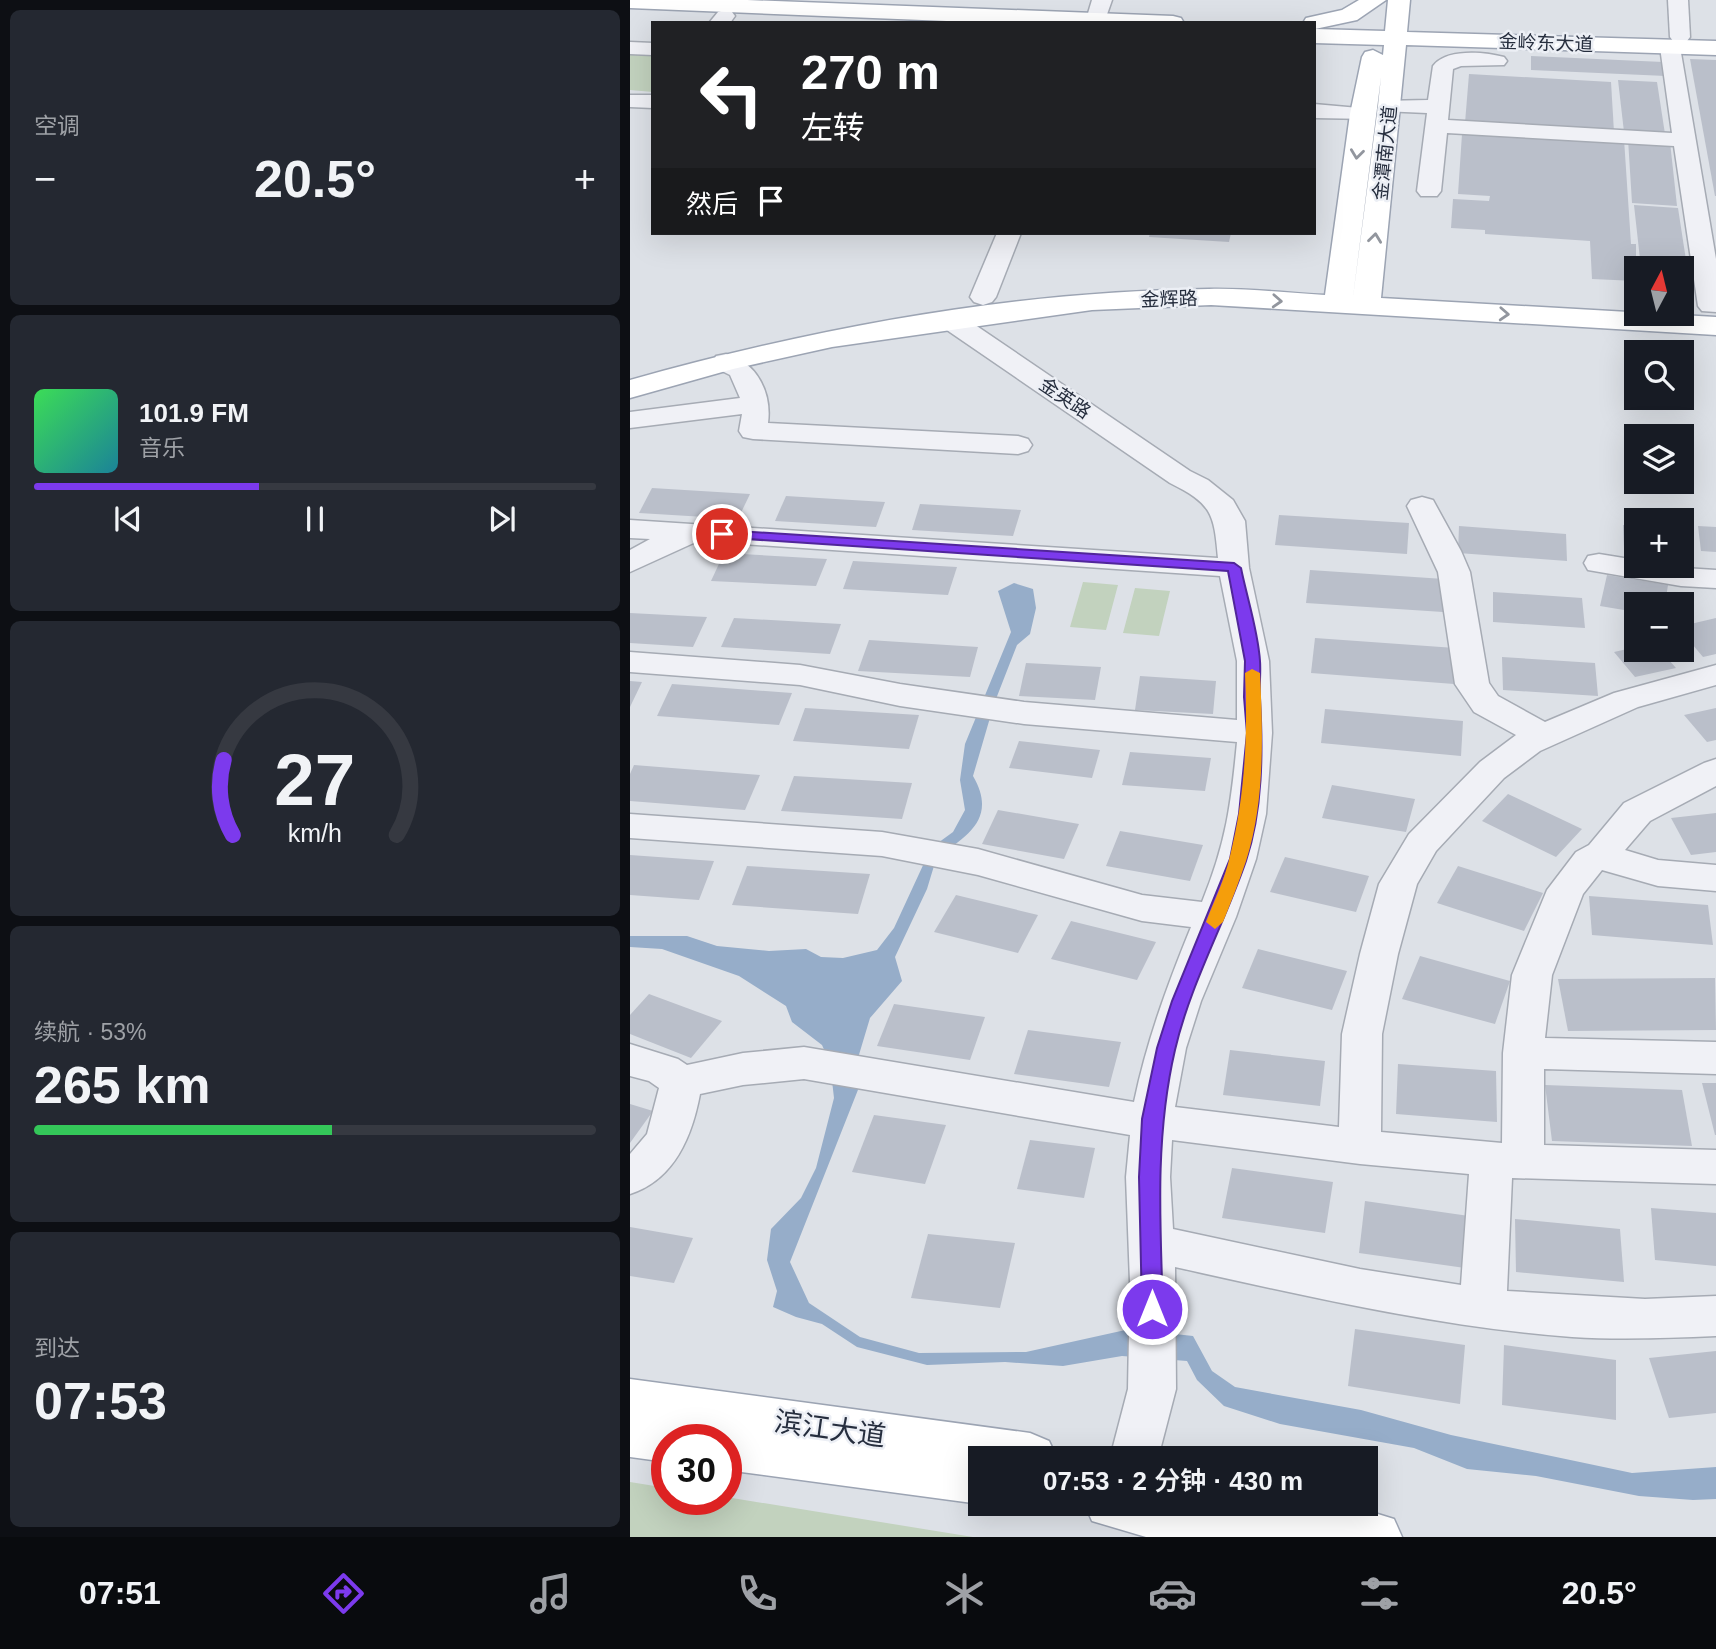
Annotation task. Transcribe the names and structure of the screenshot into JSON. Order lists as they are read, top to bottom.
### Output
{
  "streets": {
    "main road": [
      "金岭东大道",
      "金潭南大道",
      "金辉路",
      "滨江大道"
    ],
    "street": ["金英路"]
  },
  "crossings": [
    ["金岭东大道", "金潭南大道"],
    ["金潭南大道", "金辉路"],
    ["金辉路", "金英路"]
  ],
  "north": "top",
  "page": {
    "tile": [
      "空调",
      ["续航 · 53%", "265 km"],
      ["到达", "07:53"]
    ],
    "turn": ["270 m", "左转"],
    "heat": ["−", "20.5°", "+"],
    "then": "然后",
    "map_buttons": ["+", "−"],
    "song": ["101.9 FM", "音乐"],
    "limit": "30",
    "trip": "07:53 · 2 分钟 · 430 m",
    "tabs": ["07:51", "20.5°"],
    "gauge": ["27", "km/h"]
  }
}
